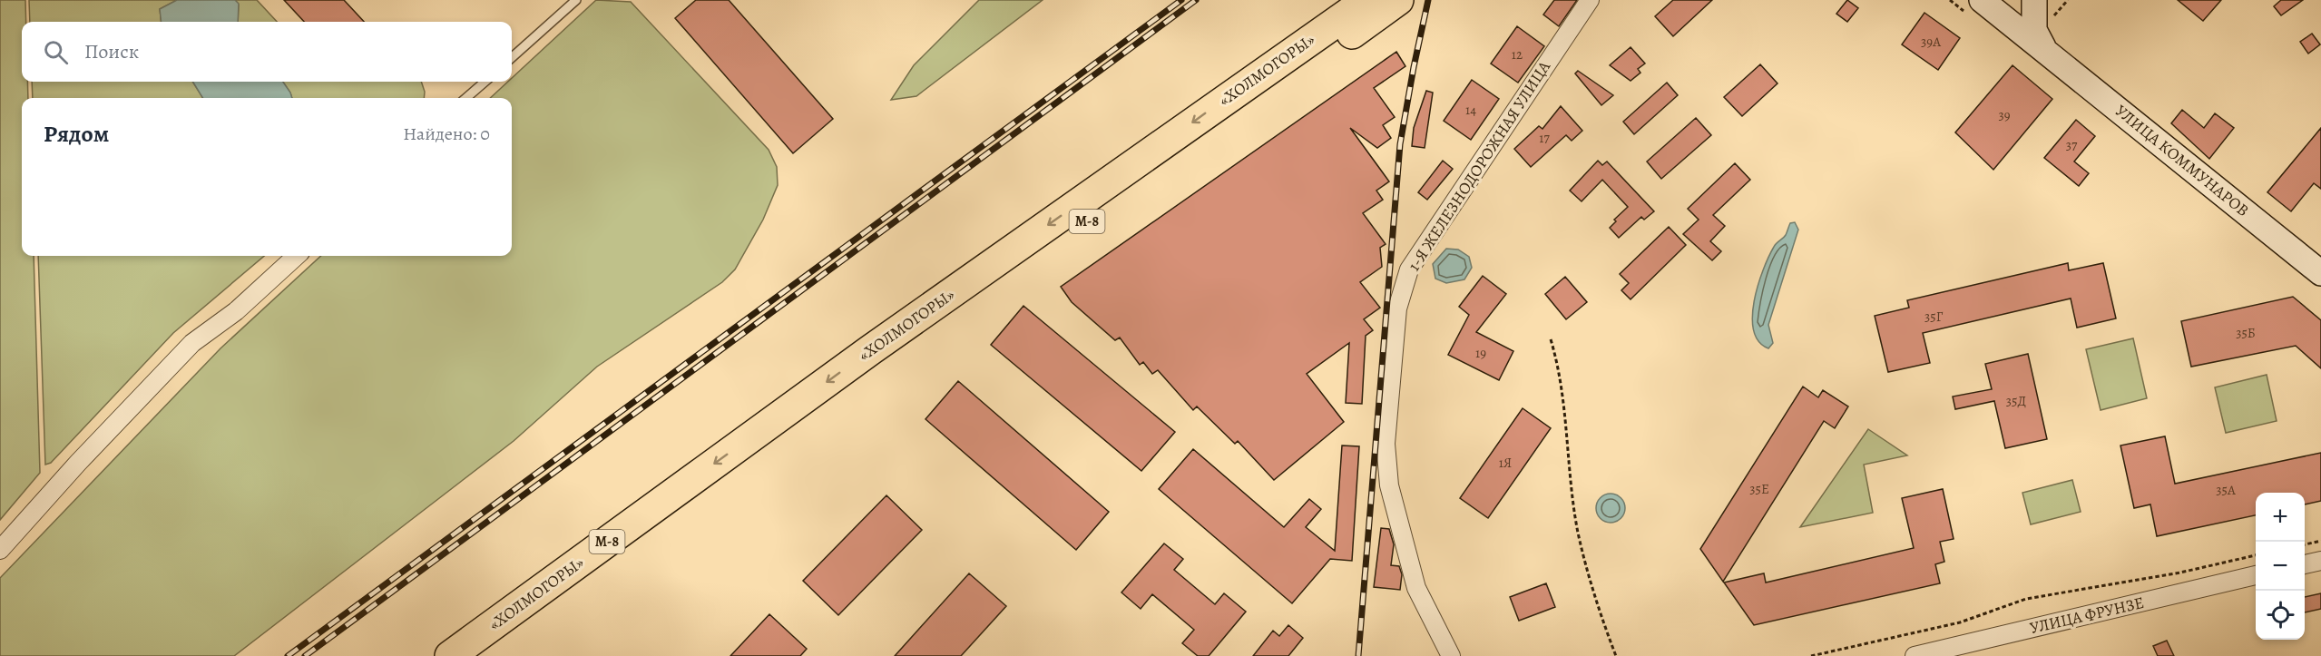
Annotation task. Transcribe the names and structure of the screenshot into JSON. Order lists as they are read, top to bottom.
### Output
{
  "streets": {
    "highway": ["«ХОЛМОГОРЫ»", "М-8"],
    "street": ["УЛИЦА КОММУНАРОВ", "1-Я ЖЕЛЕЗНОДОРОЖНАЯ УЛИЦА", "УЛИЦА ФРУНЗЕ"]
  },
  "house_numbers": [
    "39А",
    "12",
    "14",
    "39",
    "17",
    "37",
    "35Г",
    "35Б",
    "19",
    "35Д",
    "1Я",
    "35Е",
    "35А"
  ],
  "page": {
    "search": "Поиск",
    "heading": ["Рядом", "Найдено: 0"],
    "map_buttons": ["+", "−"]
  }
}
